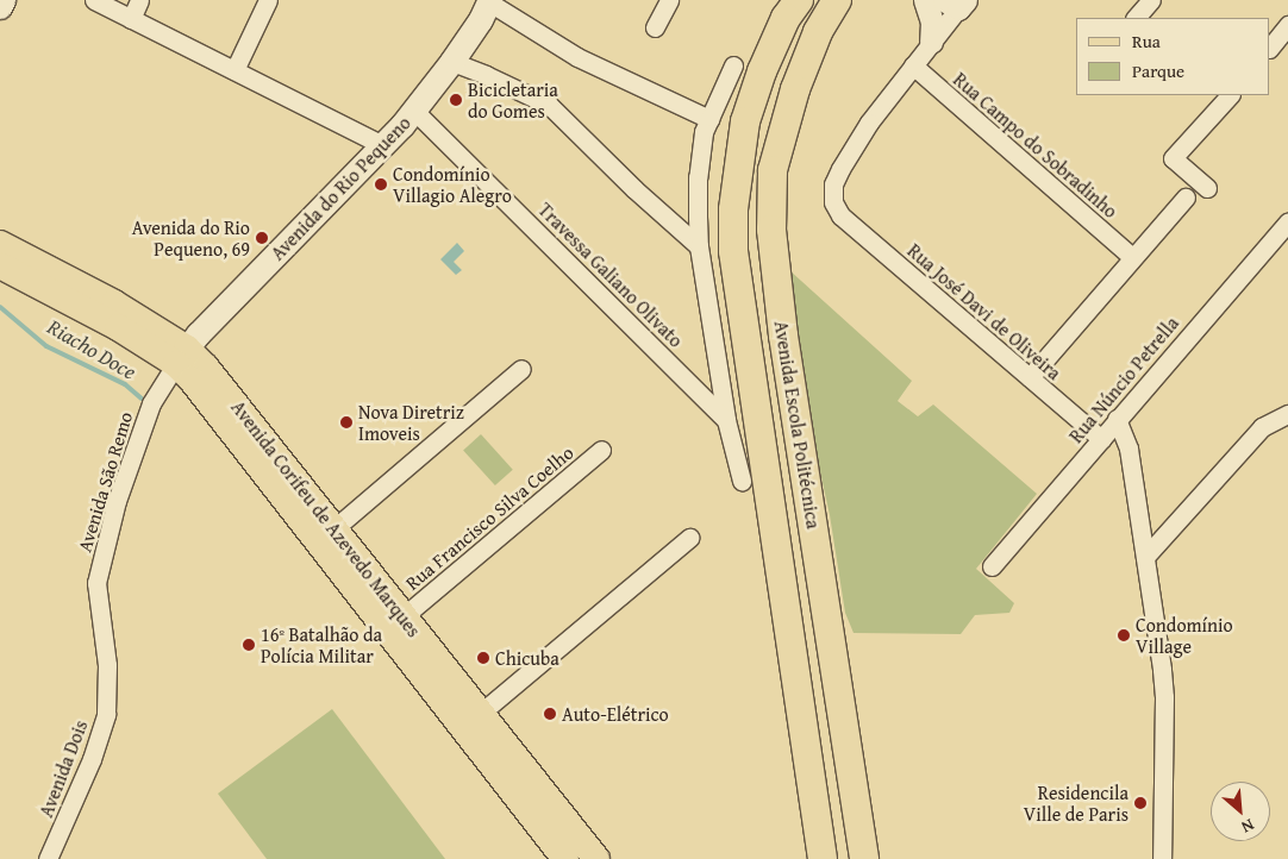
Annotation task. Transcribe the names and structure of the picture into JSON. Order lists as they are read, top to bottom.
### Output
{
  "streets": {
    "highway": ["Avenida Escola Politécnica"],
    "main road": ["Avenida do Rio Pequeno", "Avenida Corifeu de Azevedo Marques"],
    "street": [
      "Rua Campo do Sobradinho",
      "Travessa Galiano Olivato",
      "Rua José Davi de Oliveira",
      "Rua Núncio Petrella",
      "Avenida São Remo",
      "Rua Francisco Silva Coelho",
      "Avenida Dois"
    ]
  },
  "crossings": [
    ["Rua Campo do Sobradinho", "Rua José Davi de Oliveira"],
    ["Avenida do Rio Pequeno", "Travessa Galiano Olivato"],
    ["Avenida do Rio Pequeno", "Avenida São Remo"],
    ["Avenida do Rio Pequeno", "Avenida Corifeu de Azevedo Marques"],
    ["Rua José Davi de Oliveira", "Rua Núncio Petrella"],
    ["Avenida São Remo", "Avenida Corifeu de Azevedo Marques"],
    ["Avenida São Remo", "Avenida Dois"],
    ["Rua Francisco Silva Coelho", "Avenida Corifeu de Azevedo Marques"]
  ],
  "water": ["Riacho Doce"],
  "places": [
    "Bicicletaria do Gomes",
    "Condomínio Villagio Alegro",
    "Avenida do Rio Pequeno, 69",
    "Nova Diretriz Imoveis",
    "Condomínio Village",
    "16º Batalhão da Polícia Militar",
    "Chicuba",
    "Auto-Elétrico",
    "Residencila Ville de Paris"
  ],
  "legend": ["Rua", "Parque"],
  "north": "bottom right"
}
